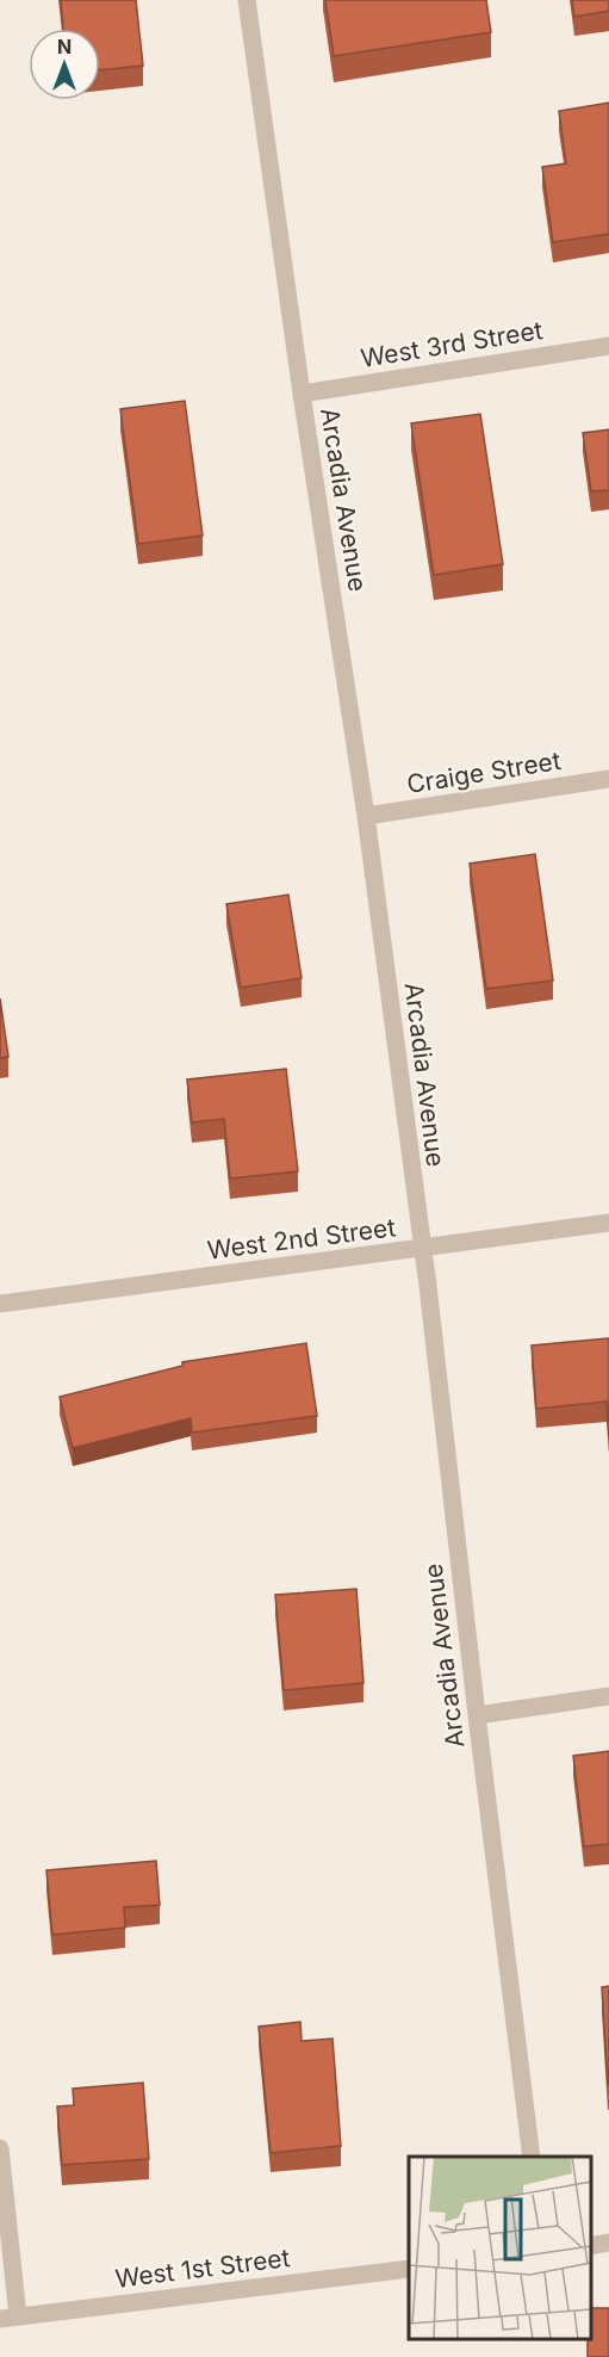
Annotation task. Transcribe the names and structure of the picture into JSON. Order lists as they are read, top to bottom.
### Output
{
  "streets": {
    "street": [
      "West 3rd Street",
      "Arcadia Avenue",
      "Craige Street",
      "West 2nd Street",
      "West 1st Street"
    ]
  },
  "crossings": [
    ["West 3rd Street", "Arcadia Avenue"],
    ["Arcadia Avenue", "Craige Street"],
    ["Arcadia Avenue", "West 2nd Street"]
  ],
  "north": "top"
}
